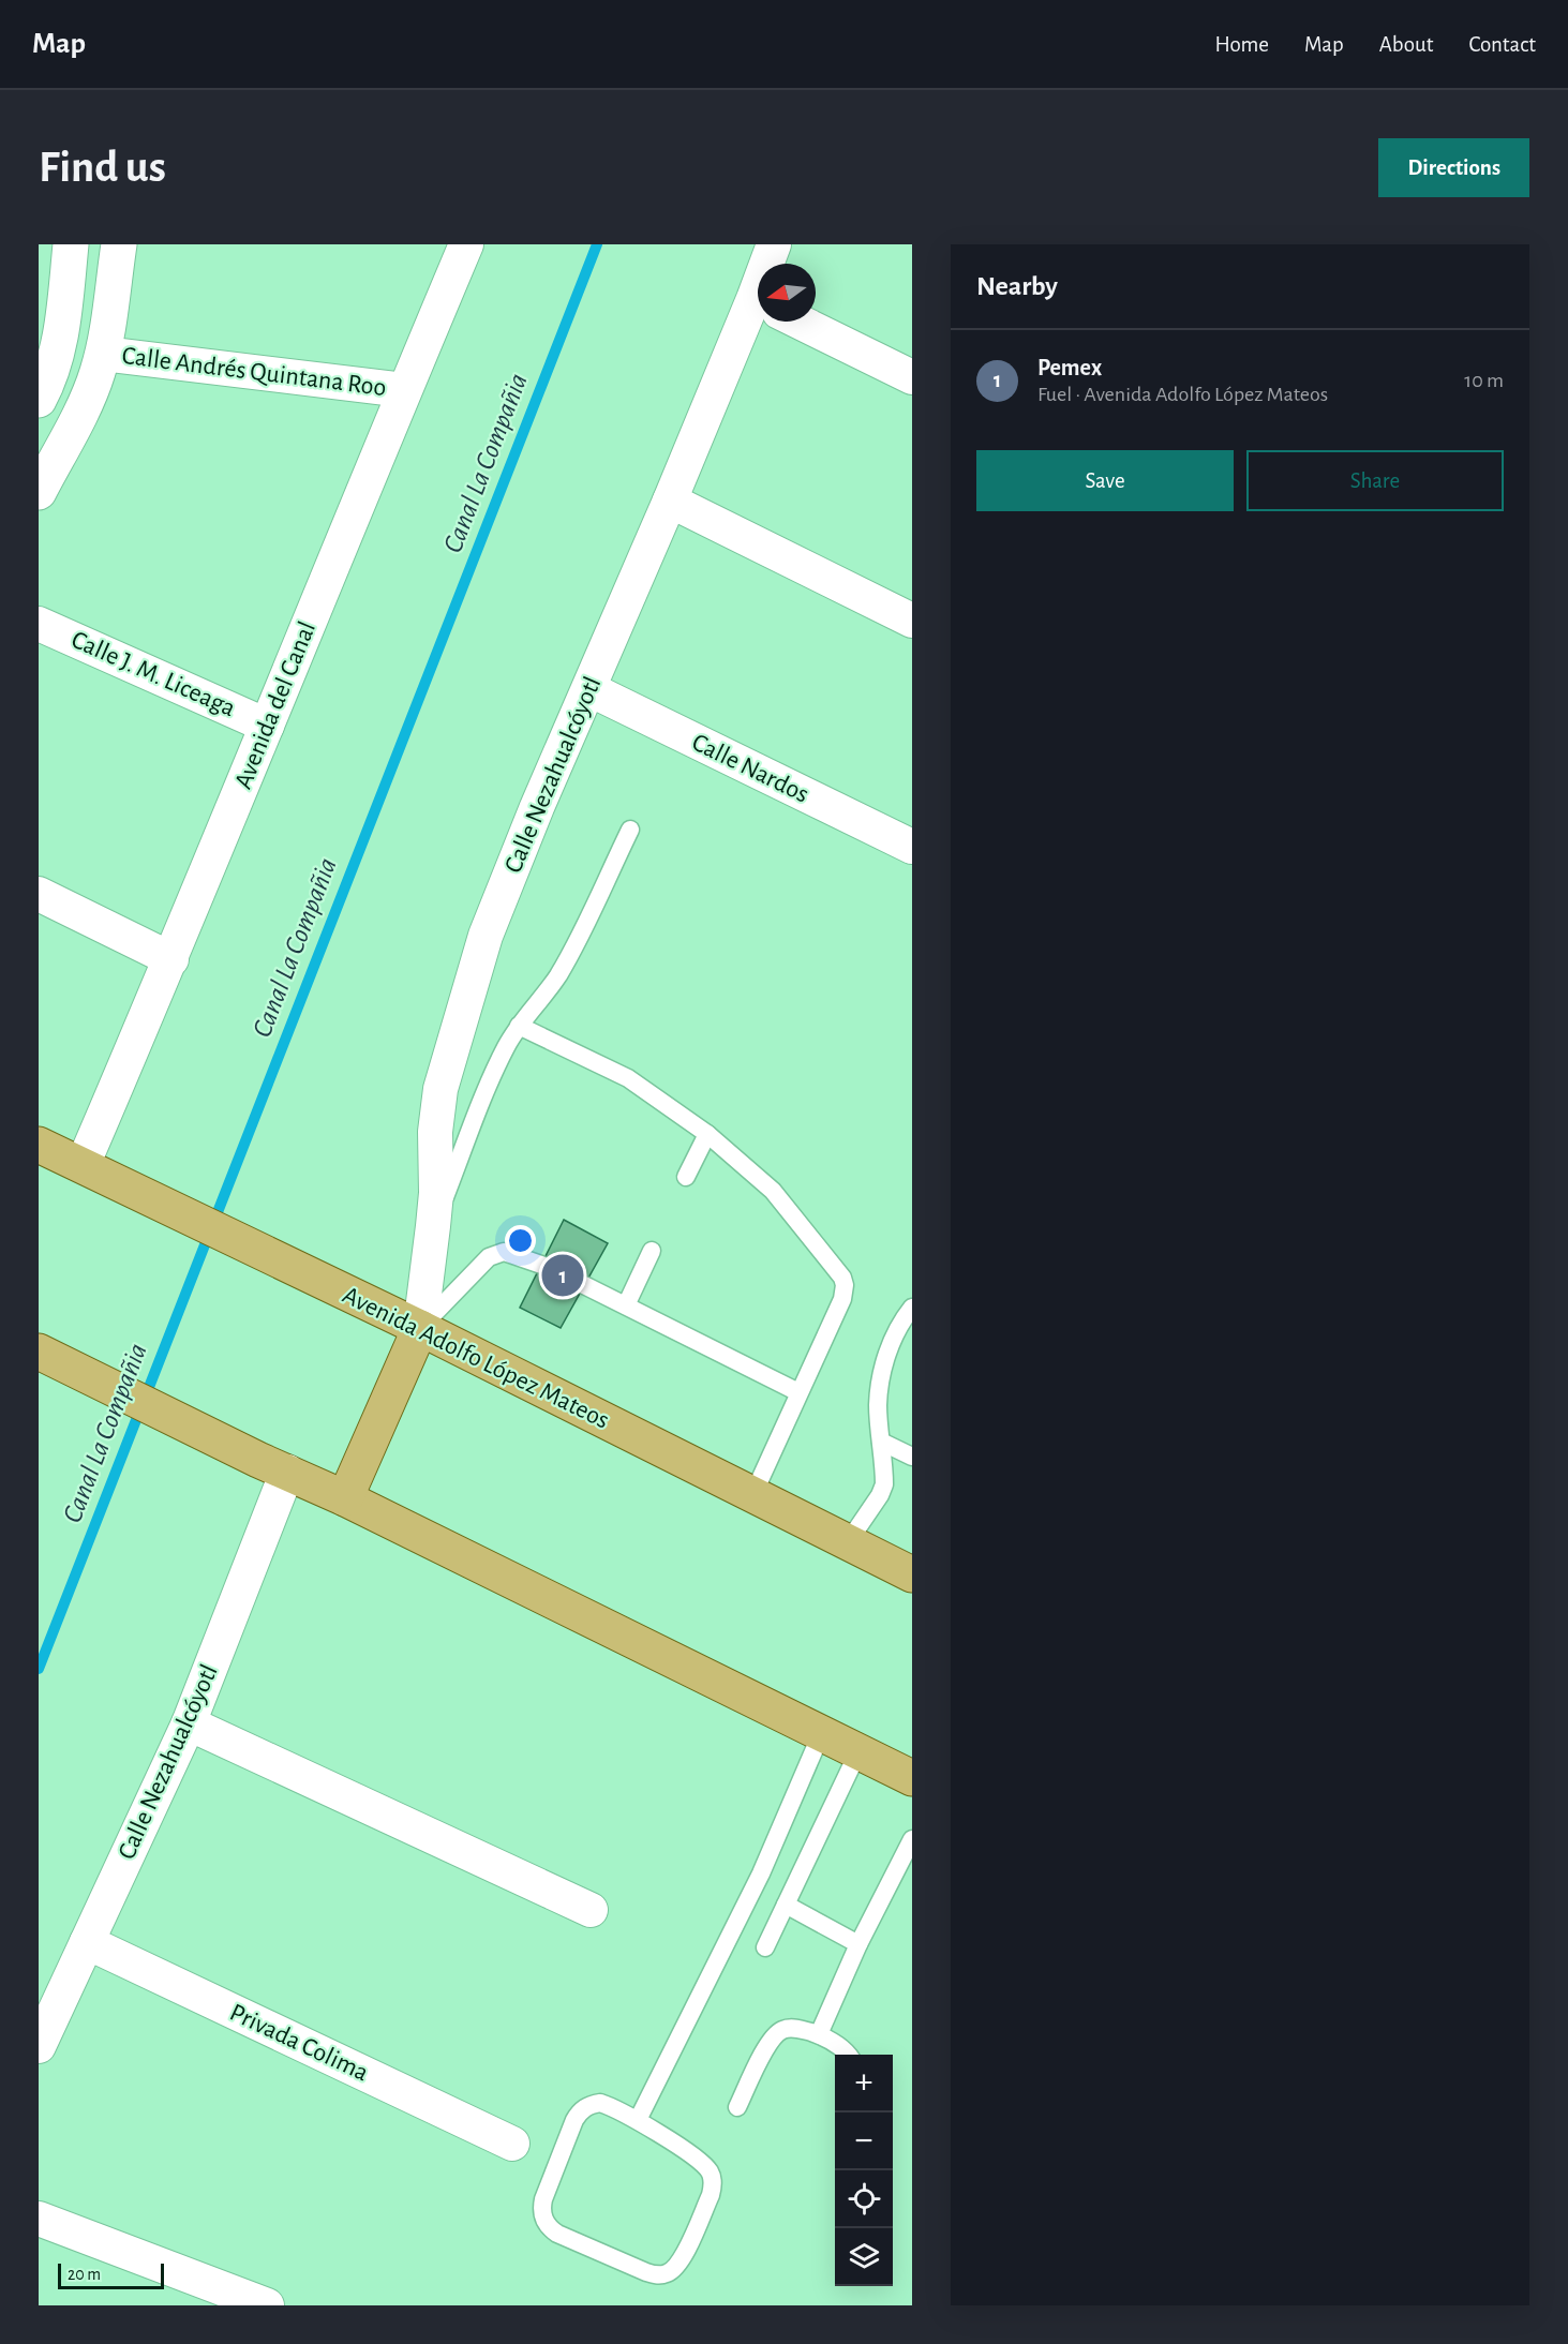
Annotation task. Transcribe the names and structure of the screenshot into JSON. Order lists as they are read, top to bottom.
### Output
{
  "streets": {
    "main road": ["Avenida Adolfo López Mateos"],
    "street": [
      "Calle Andrés Quintana Roo",
      "Calle J. M. Liceaga",
      "Avenida del Canal",
      "Calle Nardos",
      "Calle Nezahualcóyotl",
      "Privada Colima"
    ]
  },
  "crossings": [
    ["Calle Andrés Quintana Roo", "Avenida del Canal"],
    ["Calle J. M. Liceaga", "Avenida del Canal"],
    ["Avenida del Canal", "Avenida Adolfo López Mateos"],
    ["Calle Nardos", "Calle Nezahualcóyotl"],
    ["Calle Nezahualcóyotl", "Avenida Adolfo López Mateos"],
    ["Calle Nezahualcóyotl", "Privada Colima"]
  ],
  "water": ["Canal La Compañia"],
  "scale_bar": "20 m",
  "north": "left",
  "page": {
    "header": "Map",
    "nav": [
      "Home",
      "Map",
      "About",
      "Contact"
    ],
    "buttons": [
      "Directions",
      ["Save", "Share"]
    ],
    "title": "Find us",
    "heading": "Nearby",
    "list": [
      {
        "mark": "1",
        "name": "Pemex",
        "note": "Fuel · Avenida Adolfo López Mateos",
        "value": "10 m"
      }
    ],
    "pins": "1",
    "map_buttons": ["+", "−"],
    "scale": "20 m"
  }
}
